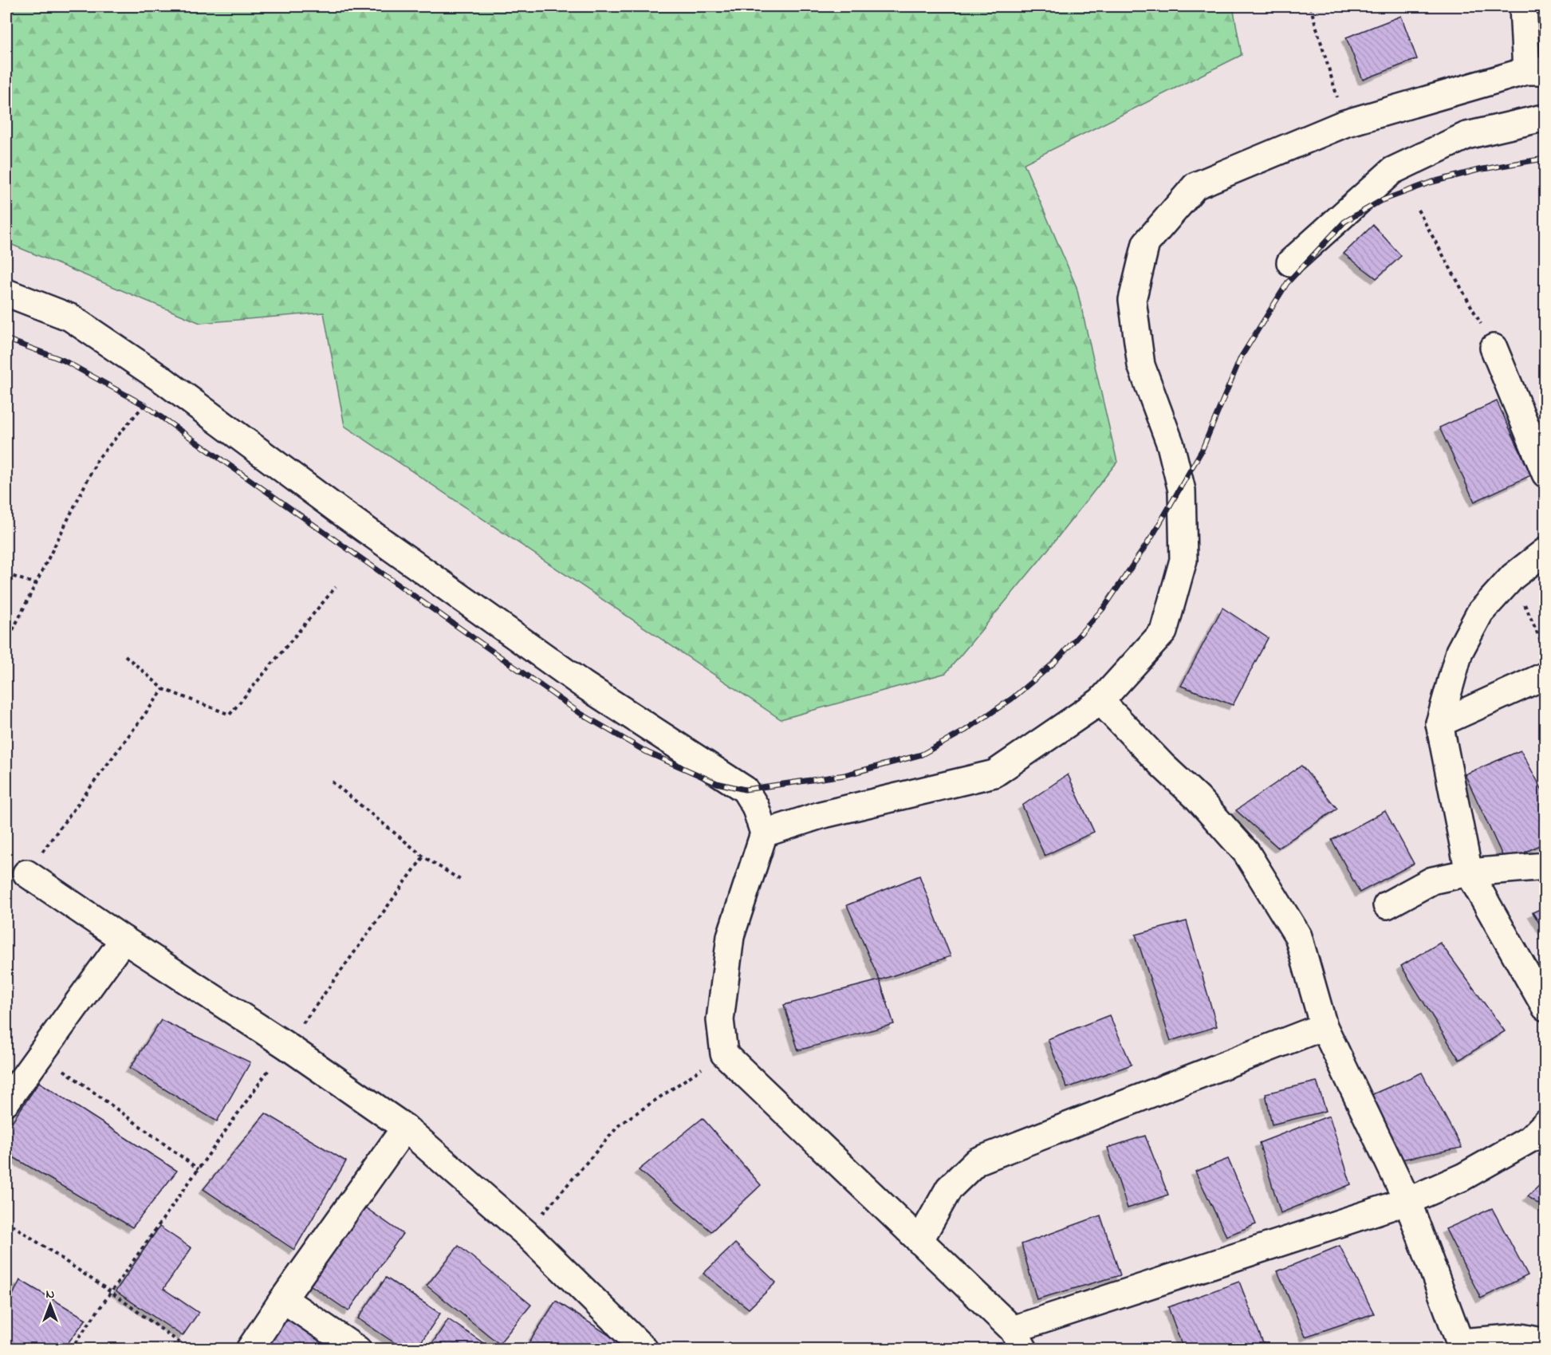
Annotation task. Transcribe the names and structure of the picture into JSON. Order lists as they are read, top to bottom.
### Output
{
  "north": "top"
}
